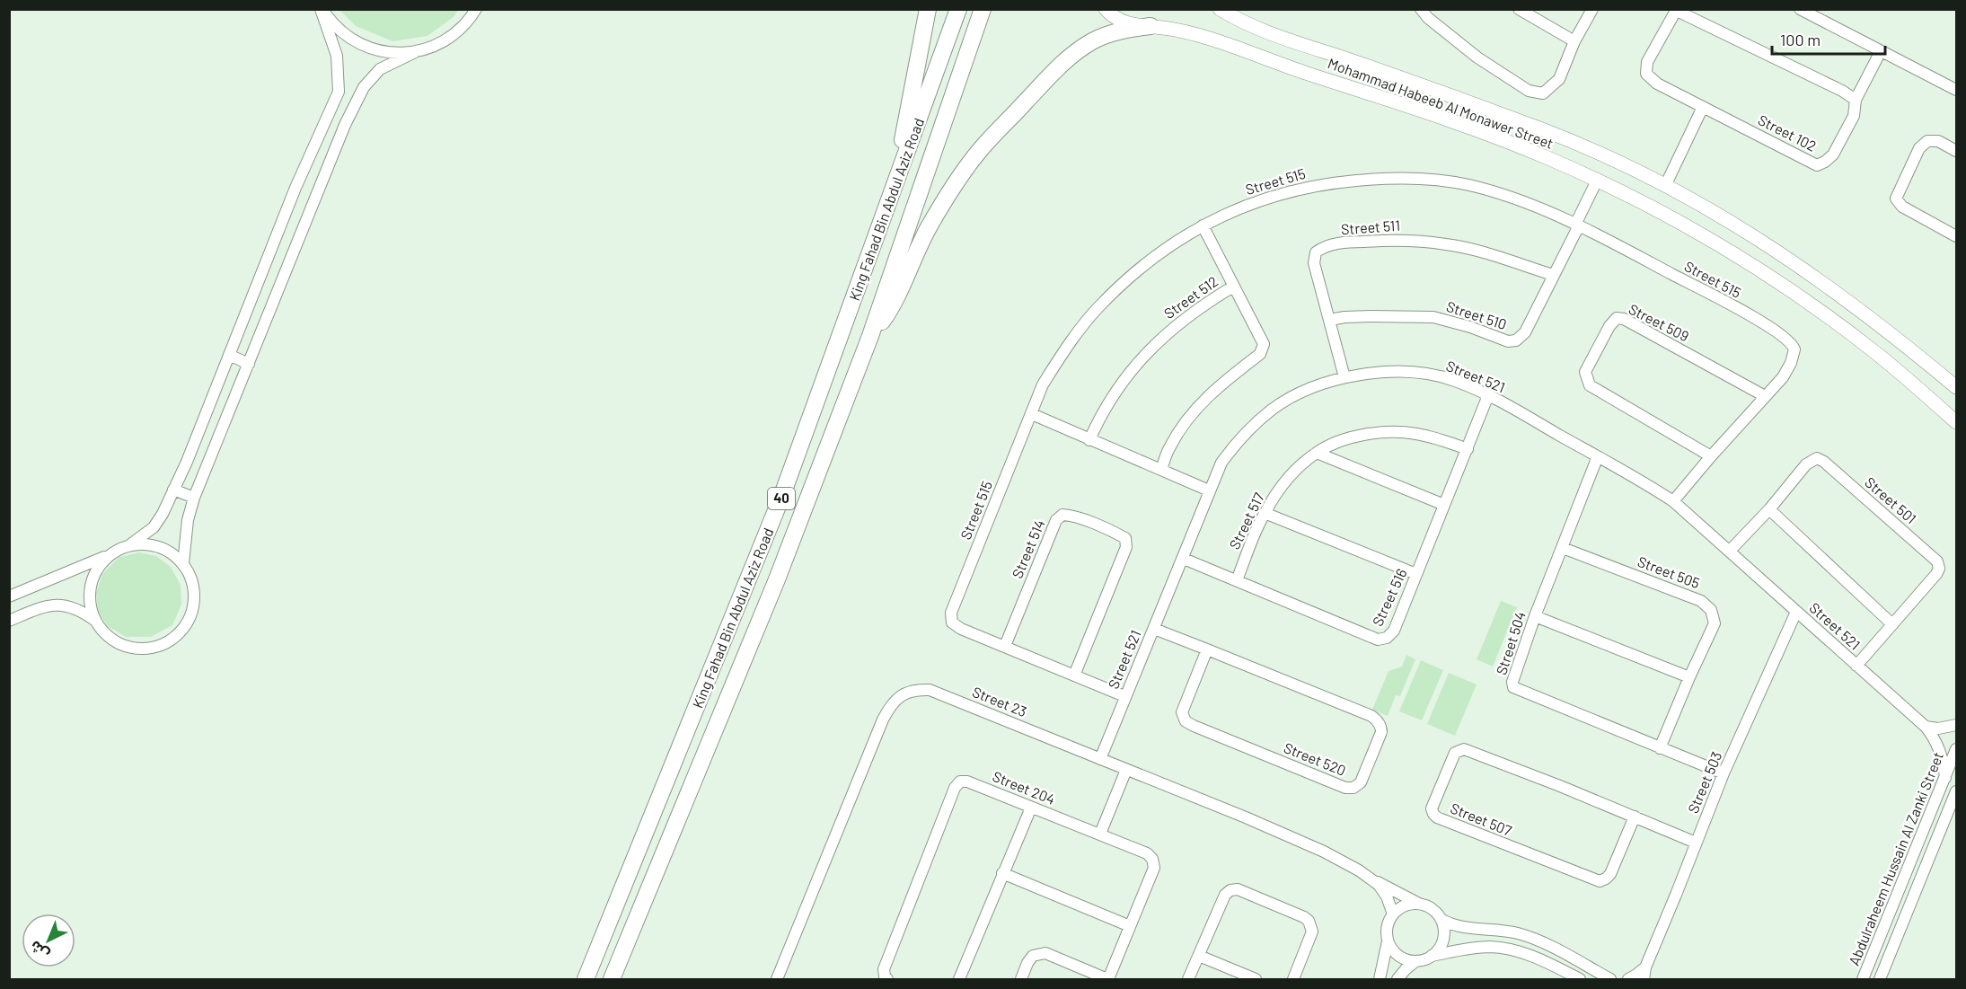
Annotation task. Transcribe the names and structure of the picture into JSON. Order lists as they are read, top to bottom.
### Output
{
  "streets": {
    "highway": ["King Fahad Bin Abdul Aziz Road", "40"],
    "main road": ["Mohammad Habeeb Al Monawer Street"],
    "street": [
      "Street 102",
      "Street 515",
      "Street 511",
      "Street 512",
      "Street 510",
      "Street 509",
      "Street 521",
      "Street 501",
      "Street 517",
      "Street 514",
      "Street 505",
      "Street 516",
      "Street 504",
      "Street 23",
      "Street 520",
      "Street 503",
      "Street 204",
      "Street 507",
      "Abdulraheem Hussain Al Zanki Street"
    ]
  },
  "crossings": [
    ["Mohammad Habeeb Al Monawer Street", "Street 510"],
    ["Street 515", "Street 510"],
    ["Street 515", "Street 509"],
    ["Street 515", "Street 521"],
    ["Street 515", "Street 514"],
    ["Street 511", "Street 510"],
    ["Street 511", "Street 521"],
    ["Street 521", "Street 501"],
    ["Street 521", "Street 516"],
    ["Street 521", "Street 504"],
    ["Street 521", "Street 23"],
    ["Street 521", "Street 520"],
    ["Street 521", "Street 503"],
    ["Street 521", "Abdulraheem Hussain Al Zanki Street"],
    ["Street 517", "Street 516"],
    ["Street 505", "Street 504"],
    ["Street 504", "Street 503"],
    ["Street 503", "Street 507"]
  ],
  "scale_bar": "100 m",
  "north": "bottom left"
}
